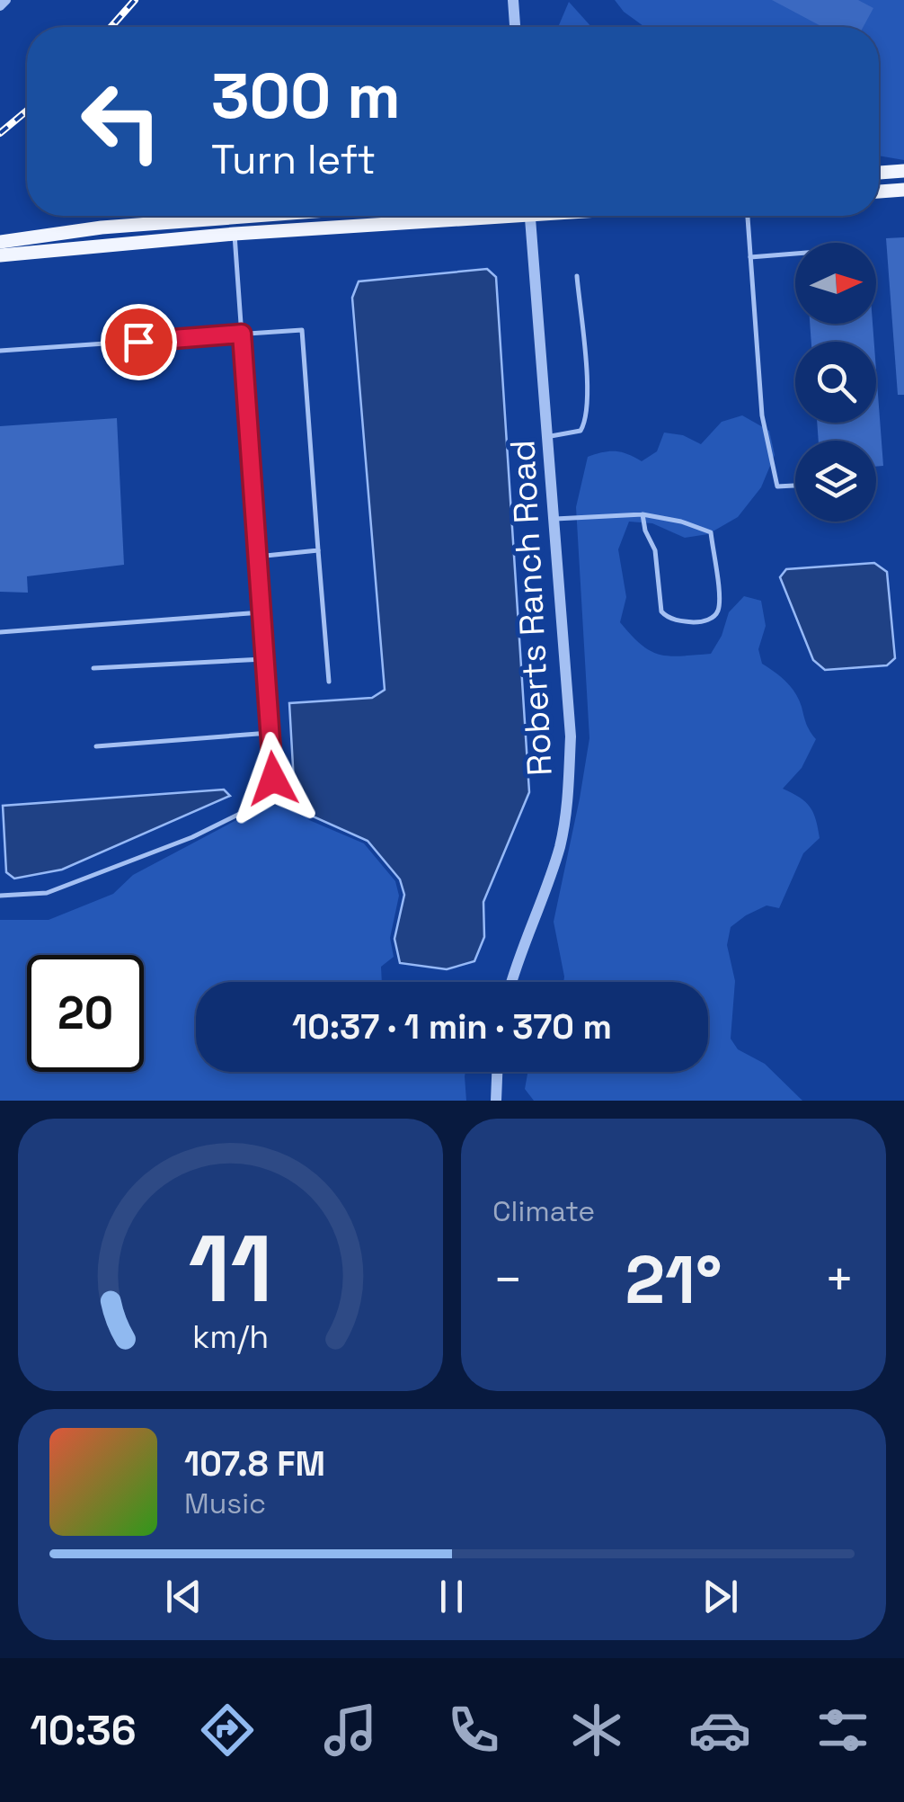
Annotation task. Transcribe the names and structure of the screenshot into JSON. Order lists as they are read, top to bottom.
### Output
{
  "streets": {
    "street": ["Roberts Ranch Road"]
  },
  "north": "right",
  "page": {
    "turn": ["300 m", "Turn left"],
    "limit": "20",
    "trip": "10:37 · 1 min · 370 m",
    "tile": "Climate",
    "heat": ["−", "21°", "+"],
    "song": ["107.8 FM", "Music"],
    "tabs": "10:36",
    "gauge": ["11", "km/h"]
  }
}
